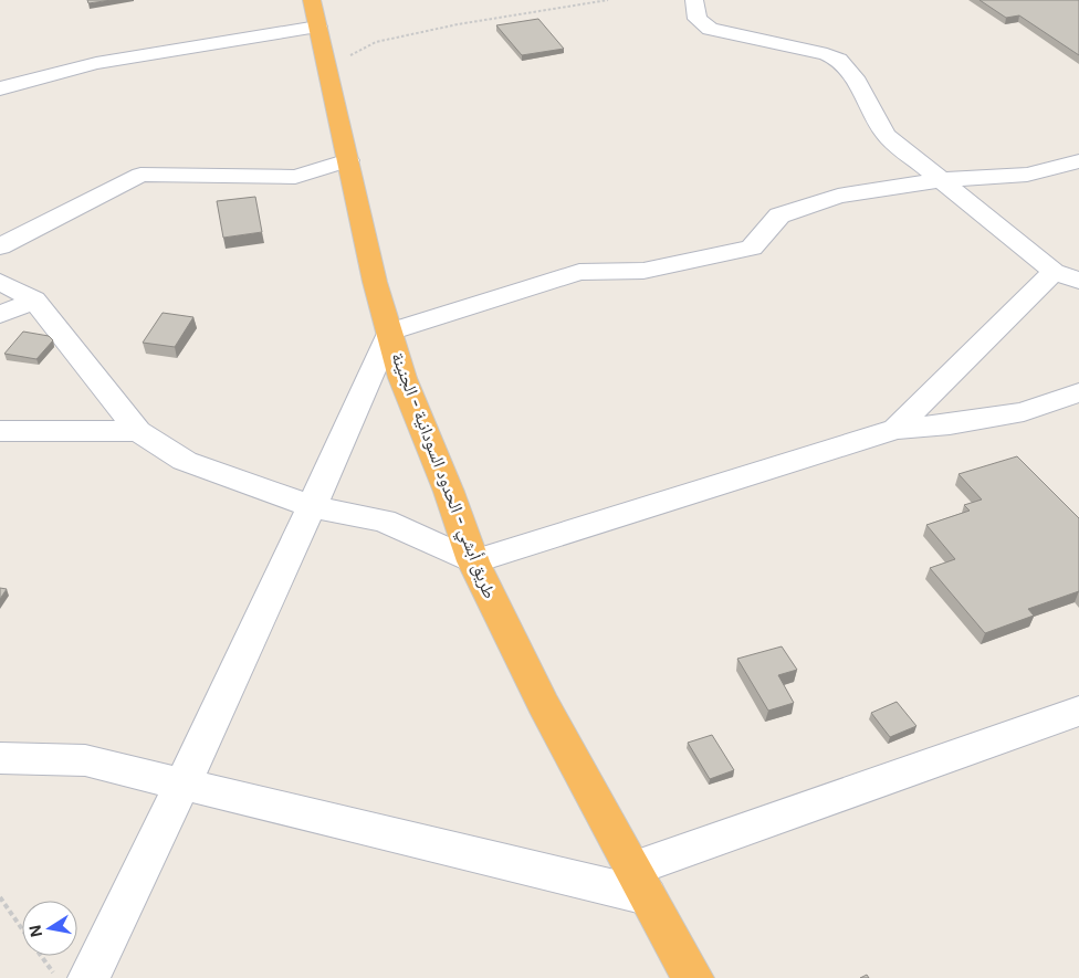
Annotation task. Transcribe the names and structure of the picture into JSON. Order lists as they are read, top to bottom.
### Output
{
  "streets": {
    "highway": ["طريق أبشي - الحدود السودانية - الجنينة"]
  },
  "north": "left"
}
